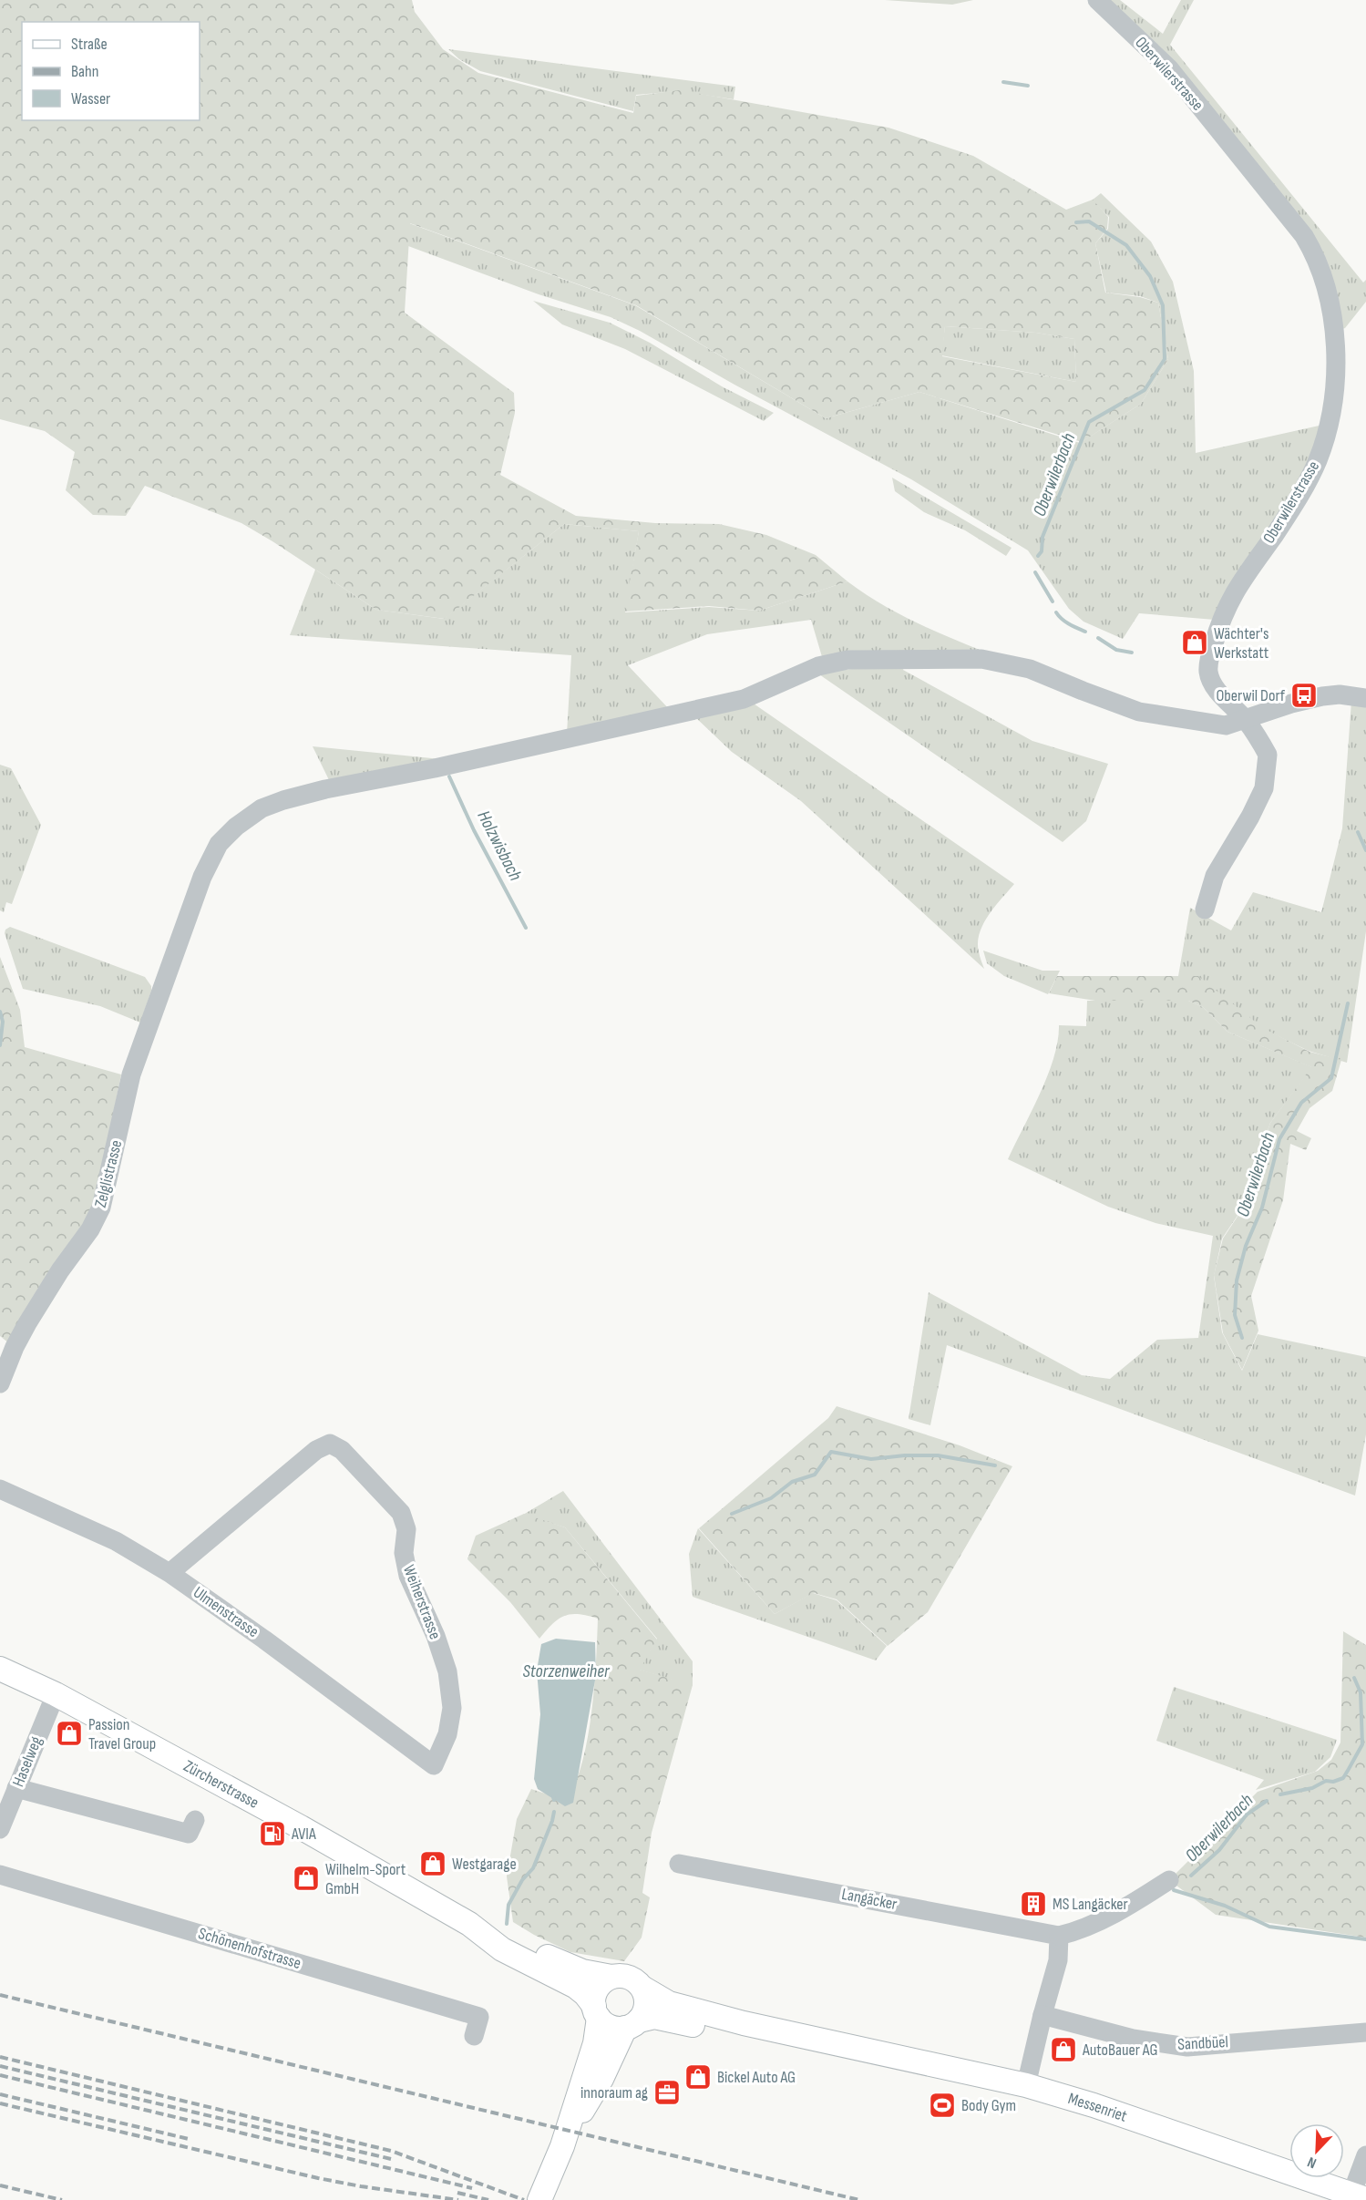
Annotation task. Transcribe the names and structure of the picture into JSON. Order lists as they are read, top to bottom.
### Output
{
  "streets": {
    "main road": ["Zürcherstrasse", "Messenriet"],
    "street": [
      "Oberwilerstrasse",
      "Zelglistrasse",
      "Weiherstrasse",
      "Ulmenstrasse",
      "Haselweg",
      "Langäcker",
      "Schönenhofstrasse",
      "Sandbüel"
    ]
  },
  "crossings": [
    ["Oberwilerstrasse", "Zelglistrasse"],
    ["Weiherstrasse", "Ulmenstrasse"],
    ["Haselweg", "Zürcherstrasse"],
    ["Zürcherstrasse", "Messenriet"]
  ],
  "water": ["Oberwilerbach", "Holzwisbach", "Storzenweiher"],
  "places": {
    "shop": [
      "Wächter's Werkstatt",
      "Passion Travel Group",
      "Westgarage",
      "Wilhelm-Sport GmbH",
      "AutoBauer AG",
      "Bickel Auto AG"
    ],
    "bus stop": ["Oberwil Dorf"],
    "fuel station": ["AVIA"],
    "building": ["MS Langäcker"],
    "office": ["innoraum ag"],
    "sports": ["Body Gym"]
  },
  "legend": ["Straße", "Bahn", "Wasser"],
  "north": "bottom left"
}
